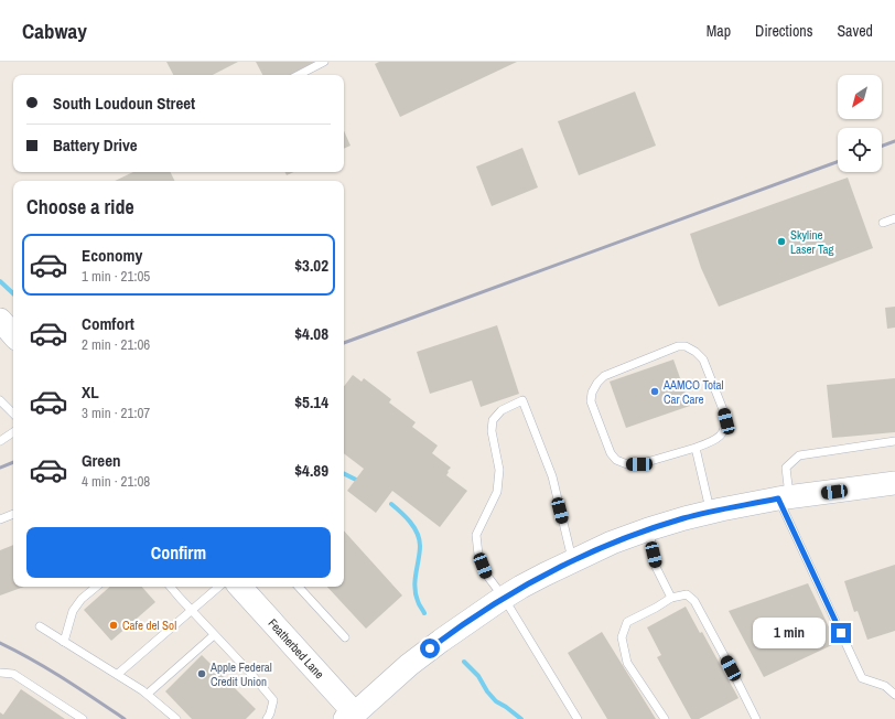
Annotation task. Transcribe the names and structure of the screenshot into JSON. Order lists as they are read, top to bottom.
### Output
{
  "streets": {
    "main road": ["Featherbed Lane"]
  },
  "places": [
    "Skyline Laser Tag",
    "AAMCO Total Car Care",
    "Cafe del Sol",
    "Apple Federal Credit Union"
  ],
  "north": "bottom left",
  "page": {
    "header": "Cabway",
    "nav": ["Map", "Directions", "Saved"],
    "banner": ["South Loudoun Street", "Battery Drive"],
    "heading": "Choose a ride",
    "list": [
      {
        "name": "Economy",
        "note": "1 min · 21:05",
        "value": "$3.02"
      },
      {
        "name": "Comfort",
        "note": "2 min · 21:06",
        "value": "$4.08"
      },
      {
        "name": "XL",
        "note": "3 min · 21:07",
        "value": "$5.14"
      },
      {
        "name": "Green",
        "note": "4 min · 21:08",
        "value": "$4.89"
      }
    ],
    "buttons": "Confirm",
    "bubble": "1 min"
  }
}
